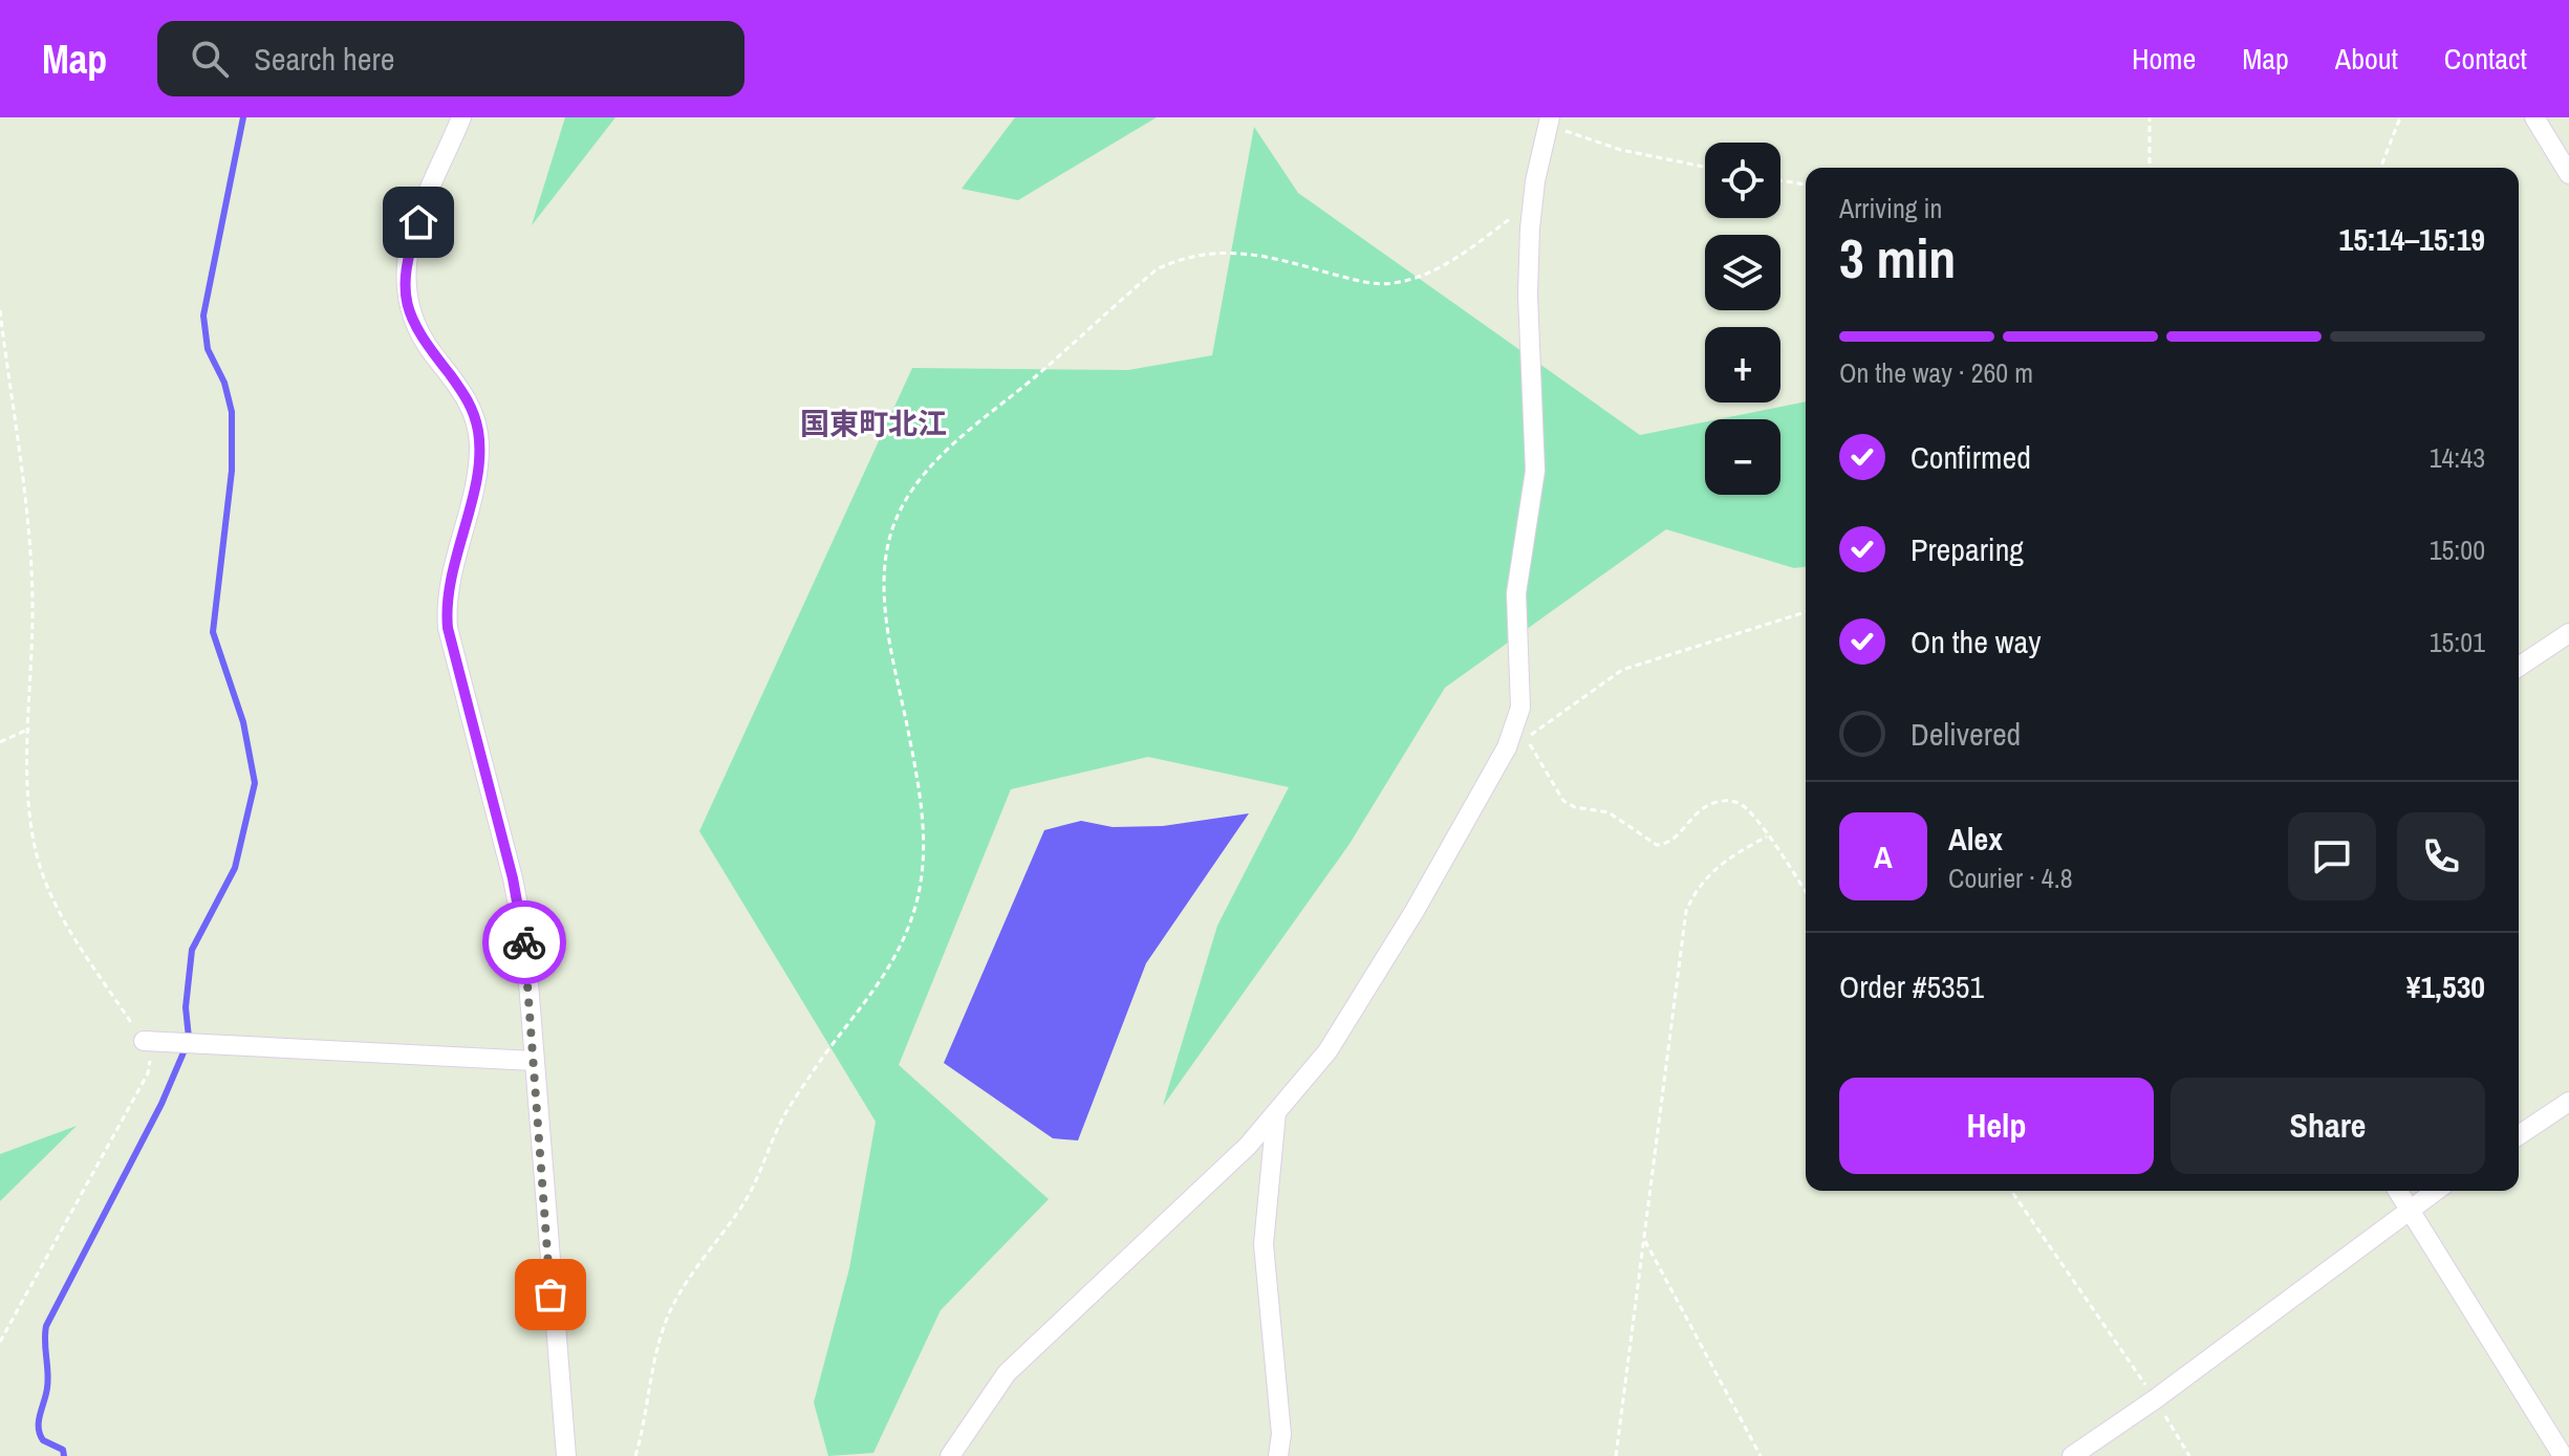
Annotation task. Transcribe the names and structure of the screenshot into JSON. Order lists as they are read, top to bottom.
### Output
{
  "districts": ["国東町北江"],
  "page": {
    "header": "Map",
    "search": "Search here",
    "nav": [
      "Home",
      "Map",
      "About",
      "Contact"
    ],
    "map_buttons": ["+", "−"],
    "heading": ["3 min", "Arriving in", "15:14–15:19"],
    "panel": [
      "Alex",
      "Courier · 4.8",
      "Order #5351",
      "¥1,530"
    ],
    "bar": "On the way · 260 m",
    "list": [
      ["Confirmed", "14:43"],
      ["Preparing", "15:00"],
      ["On the way", "15:01"],
      "Delivered"
    ],
    "round": "A",
    "buttons": ["Help", "Share"]
  }
}
